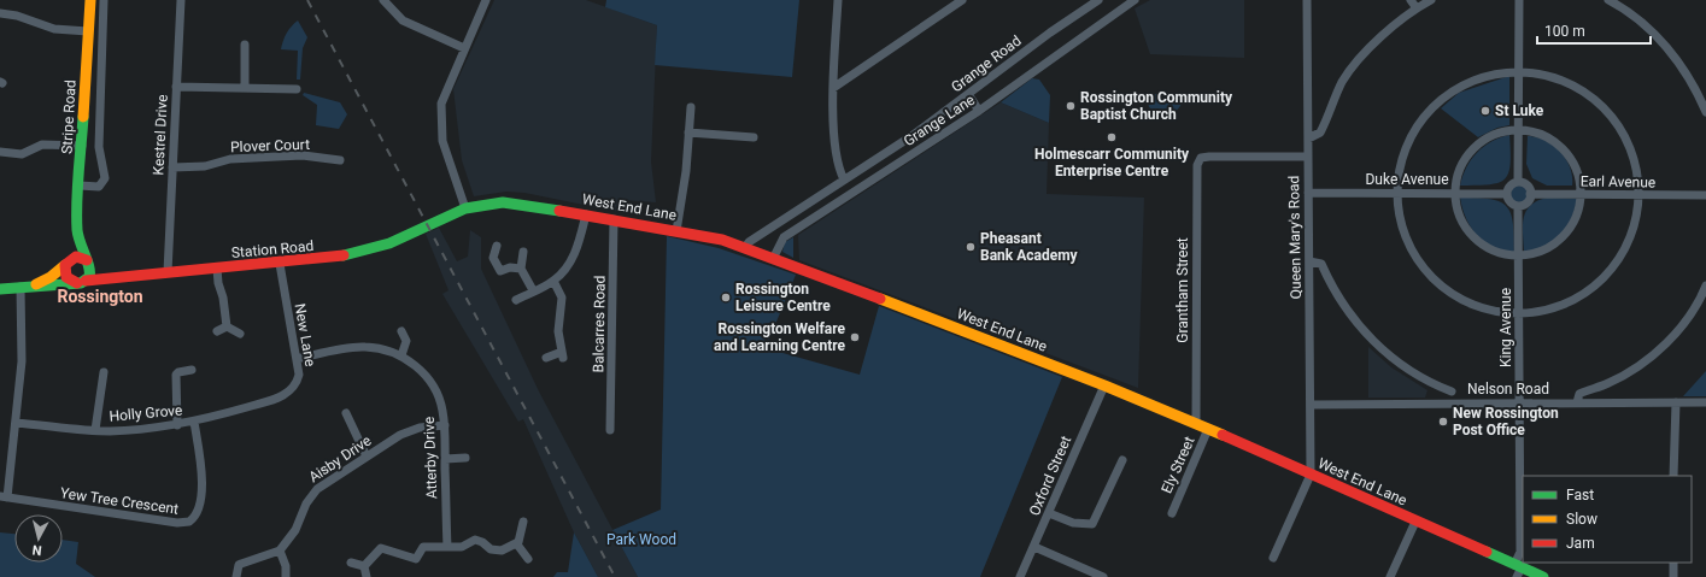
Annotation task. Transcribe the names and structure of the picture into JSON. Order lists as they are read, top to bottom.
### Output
{
  "streets": {
    "street": [
      "Grange Road",
      "Stripe Road",
      "Grange Lane",
      "Kestrel Drive",
      "Plover Court",
      "Duke Avenue",
      "Earl Avenue",
      "West End Lane",
      "Queen Mary's Road",
      "Station Road",
      "Grantham Street",
      "Balcarres Road",
      "King Avenue",
      "New Lane",
      "Nelson Road",
      "Holly Grove",
      "Atterby Drive",
      "Aisby Drive",
      "Ely Street",
      "Oxford Street",
      "Yew Tree Crescent"
    ]
  },
  "crossings": [
    ["Grange Road", "West End Lane"],
    ["Stripe Road", "Station Road"],
    ["Grange Lane", "West End Lane"],
    ["Kestrel Drive", "Plover Court"],
    ["Kestrel Drive", "Station Road"],
    ["Duke Avenue", "Earl Avenue"],
    ["Duke Avenue", "Queen Mary's Road"],
    ["Duke Avenue", "King Avenue"],
    ["Earl Avenue", "King Avenue"],
    ["West End Lane", "Queen Mary's Road"],
    ["West End Lane", "Station Road"],
    ["West End Lane", "Grantham Street"],
    ["West End Lane", "Balcarres Road"],
    ["West End Lane", "King Avenue"],
    ["West End Lane", "Ely Street"],
    ["West End Lane", "Oxford Street"],
    ["Queen Mary's Road", "Grantham Street"],
    ["Queen Mary's Road", "Nelson Road"],
    ["Station Road", "New Lane"],
    ["King Avenue", "Nelson Road"],
    ["New Lane", "Holly Grove"],
    ["New Lane", "Atterby Drive"],
    ["Holly Grove", "Yew Tree Crescent"],
    ["Atterby Drive", "Aisby Drive"]
  ],
  "districts": ["Rossington"],
  "parks": ["Park Wood"],
  "places": [
    "Rossington Community Baptist Church",
    "St Luke",
    "Holmescarr Community Enterprise Centre",
    "Pheasant Bank Academy",
    "Rossington Leisure Centre",
    "Rossington Welfare and Learning Centre",
    "New Rossington Post Office"
  ],
  "legend": ["Fast", "Slow", "Jam"],
  "scale_bar": "100 m",
  "north": "bottom"
}
